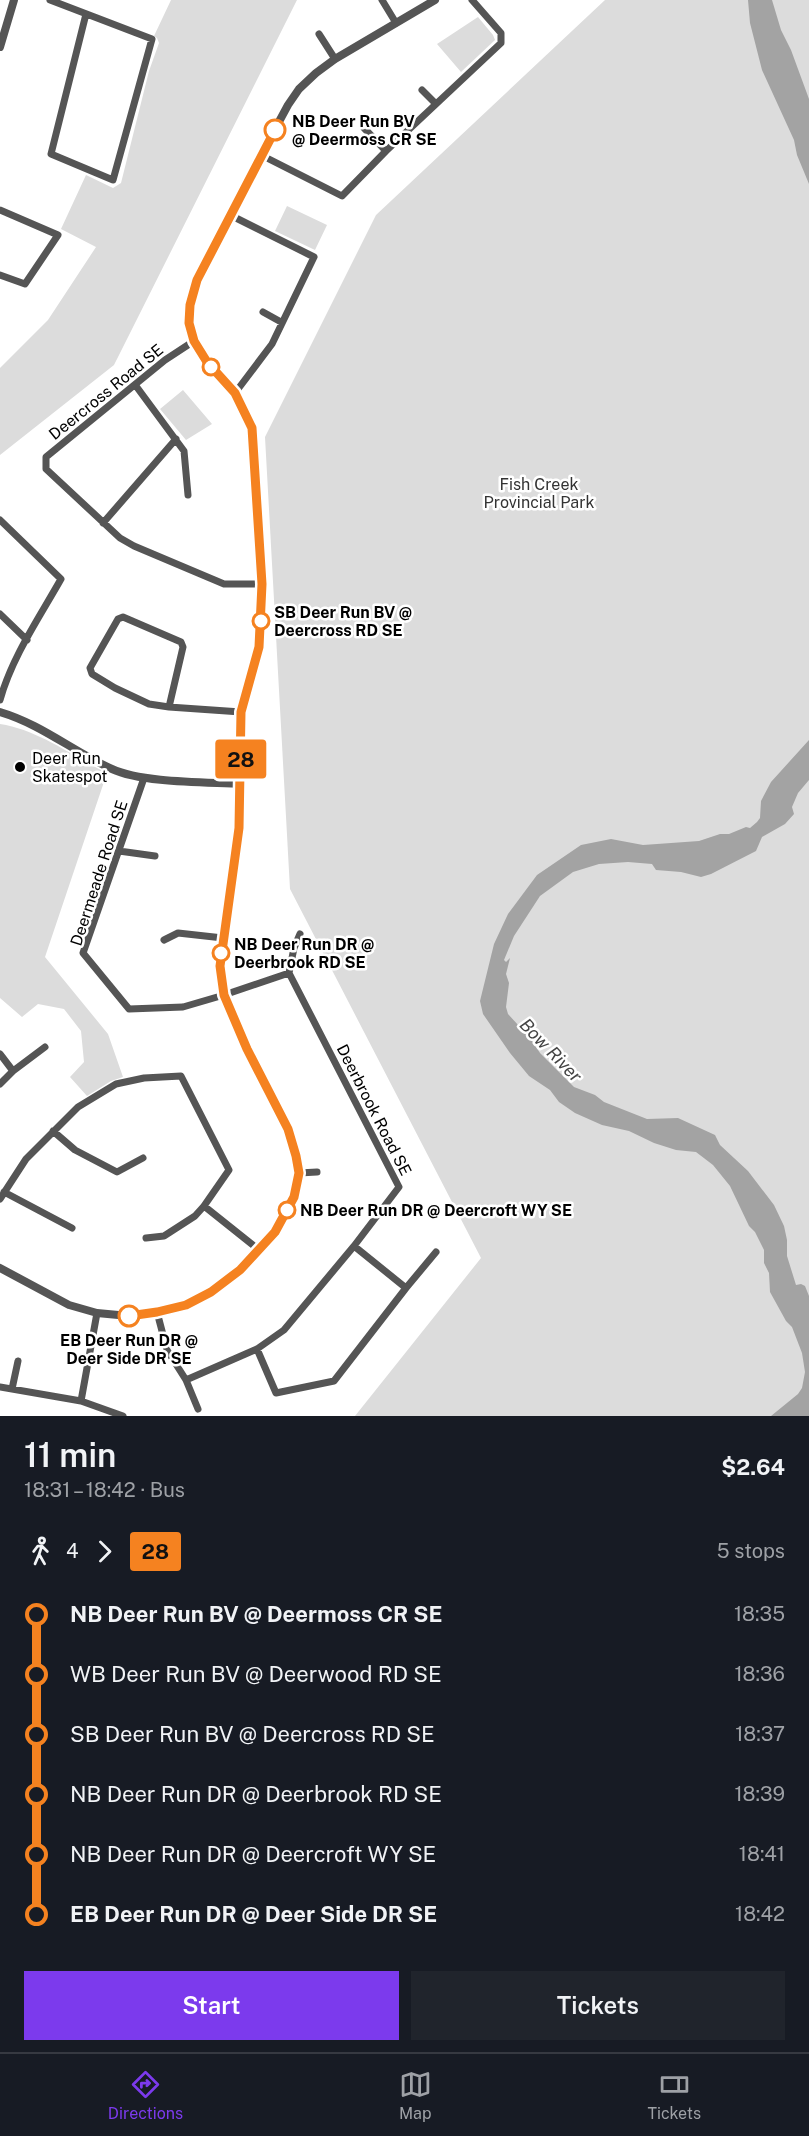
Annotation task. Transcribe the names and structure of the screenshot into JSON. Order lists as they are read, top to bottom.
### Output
{
  "streets": {
    "street": ["Deercross Road SE", "Deermeade Road SE", "Deerbrook Road SE"]
  },
  "water": ["Bow River"],
  "parks": ["Fish Creek Provincial Park"],
  "places": [
    "NB Deer Run BV @ Deermoss CR SE",
    "SB Deer Run BV @ Deercross RD SE",
    "Deer Run Skatespot",
    "NB Deer Run DR @ Deerbrook RD SE",
    "NB Deer Run DR @ Deercroft WY SE",
    "EB Deer Run DR @ Deer Side DR SE"
  ],
  "lines": ["bus line 28"],
  "page": {
    "on_map": "28",
    "heading": ["11 min", "18:31 – 18:42 · Bus", "$2.64"],
    "legs": ["4", "28", "5 stops"],
    "list": [
      {
        "name": "NB Deer Run BV @ Deermoss CR SE",
        "value": "18:35"
      },
      {
        "name": "WB Deer Run BV @ Deerwood RD SE",
        "value": "18:36"
      },
      {
        "name": "SB Deer Run BV @ Deercross RD SE",
        "value": "18:37"
      },
      {
        "name": "NB Deer Run DR @ Deerbrook RD SE",
        "value": "18:39"
      },
      {
        "name": "NB Deer Run DR @ Deercroft WY SE",
        "value": "18:41"
      },
      {
        "name": "EB Deer Run DR @ Deer Side DR SE",
        "value": "18:42"
      }
    ],
    "buttons": ["Start", "Tickets"],
    "tabs": ["Directions", "Map", "Tickets"]
  }
}
